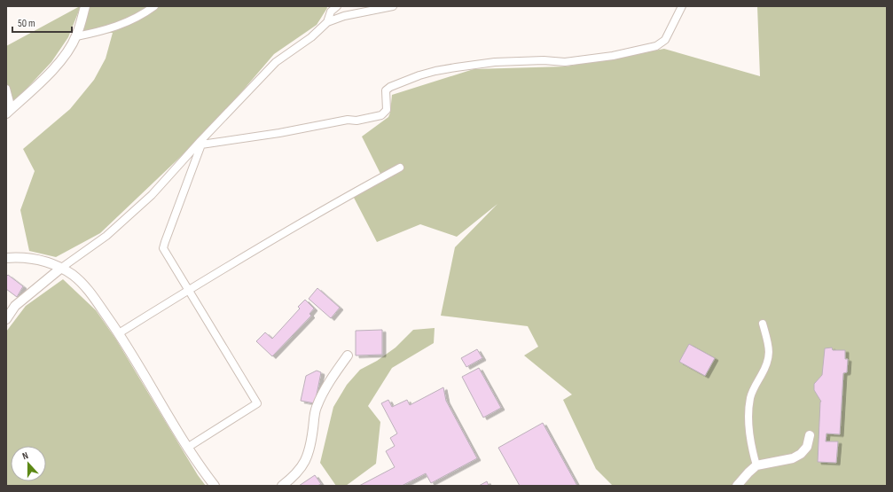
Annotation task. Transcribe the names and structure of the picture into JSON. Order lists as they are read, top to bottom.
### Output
{
  "scale_bar": "50 m",
  "north": "top"
}
